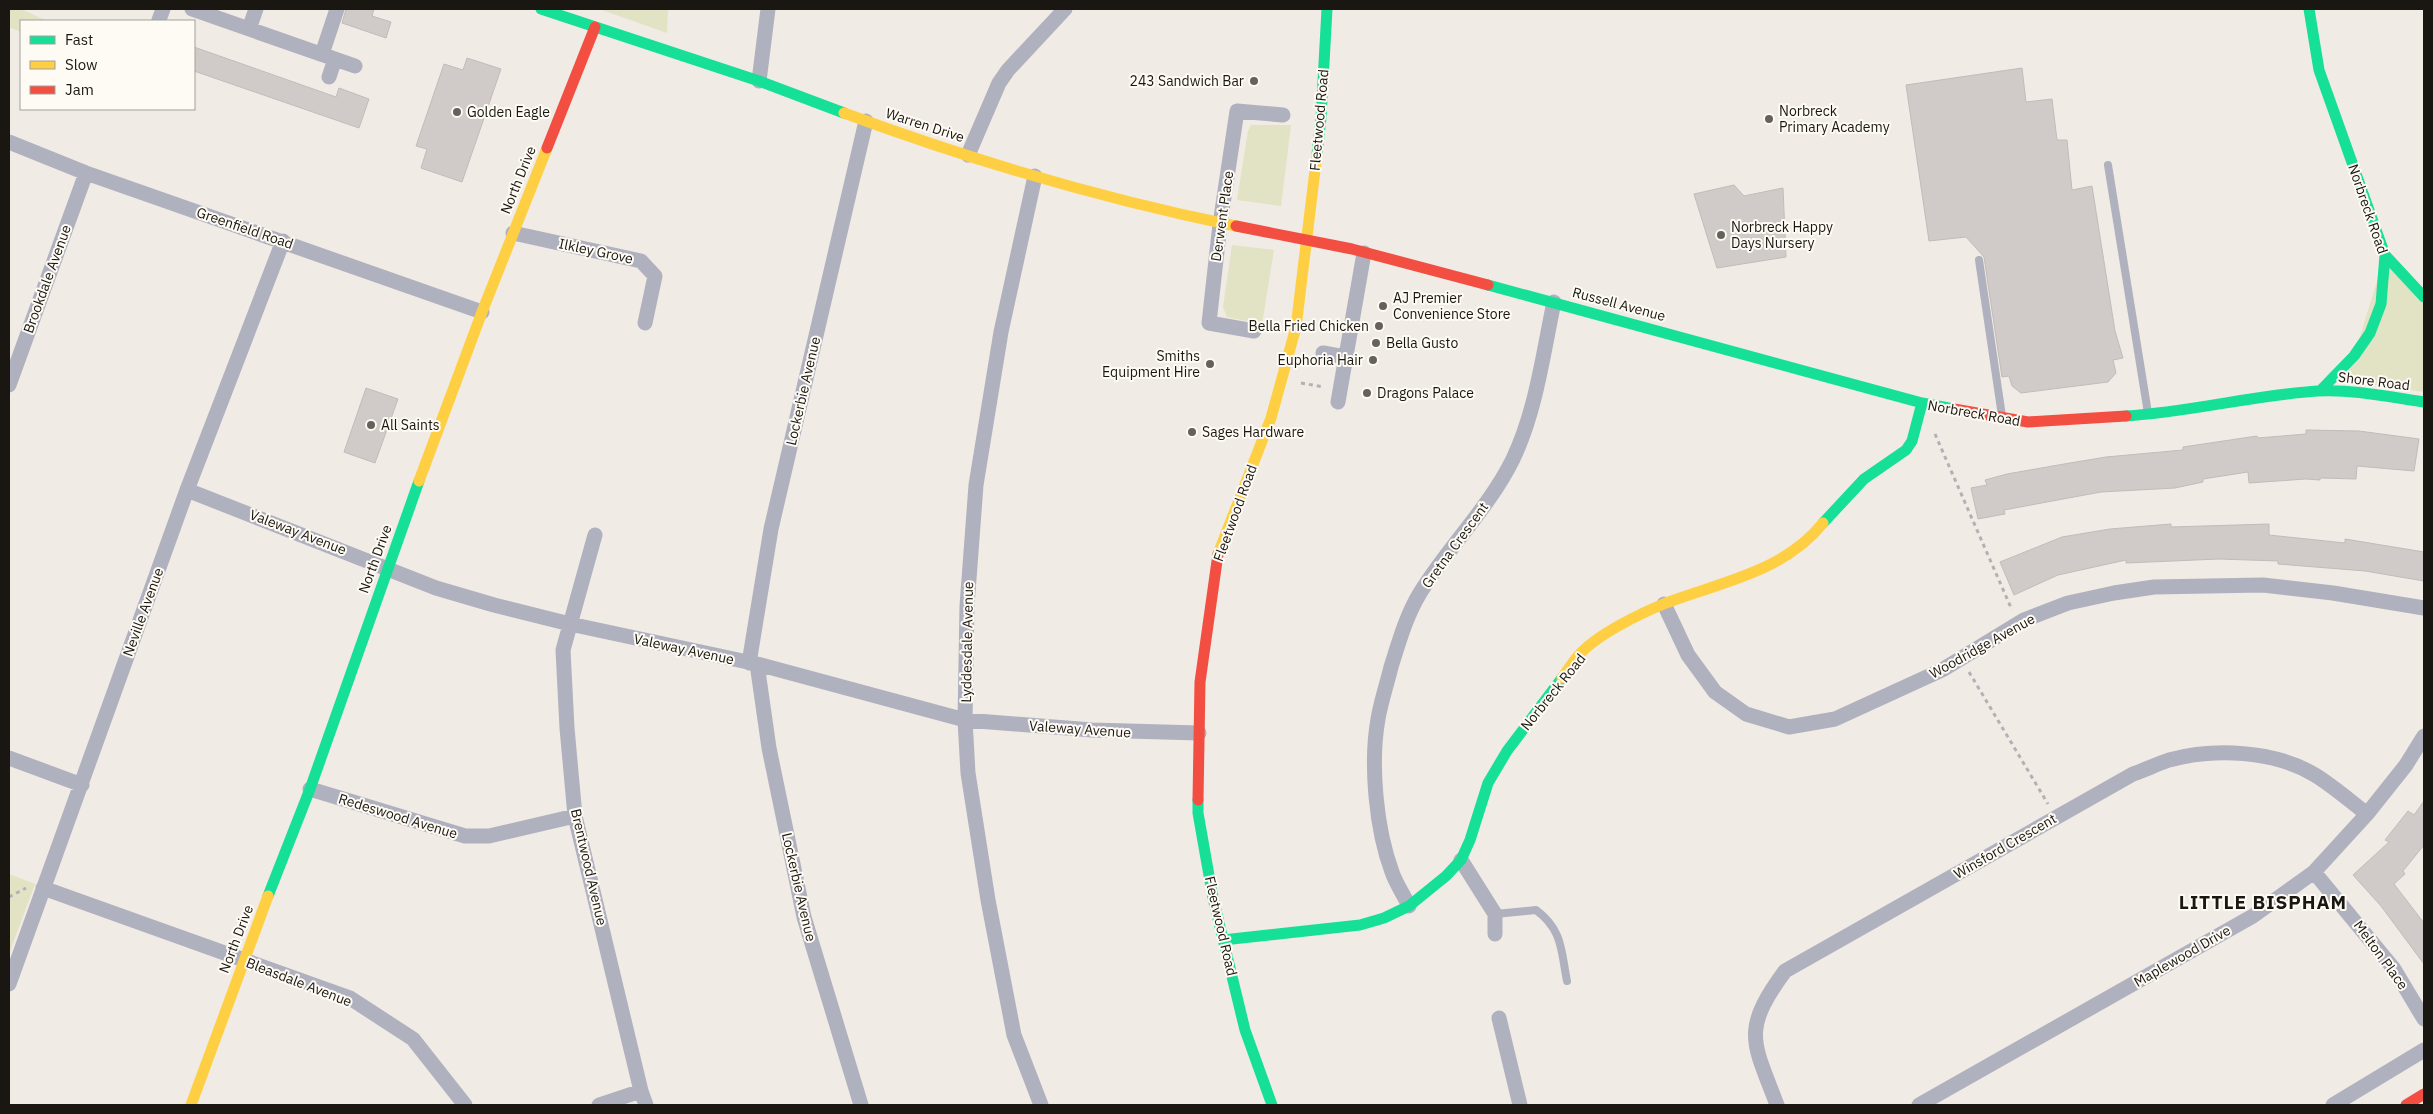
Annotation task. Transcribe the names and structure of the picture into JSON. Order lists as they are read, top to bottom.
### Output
{
  "streets": {
    "street": [
      "Fleetwood Road",
      "Warren Drive",
      "North Drive",
      "Norbreck Road",
      "Derwent Place",
      "Greenfield Road",
      "Ilkley Grove",
      "Brookdale Avenue",
      "Russell Avenue",
      "Shore Road",
      "Lockerbie Avenue",
      "Valeway Avenue",
      "Gretna Crescent",
      "Neville Avenue",
      "Lyddesdale Avenue",
      "Woodridge Avenue",
      "Redeswood Avenue",
      "Winsford Crescent",
      "Brentwood Avenue",
      "Melton Place",
      "Maplewood Drive",
      "Bleasdale Avenue"
    ]
  },
  "crossings": [
    ["Fleetwood Road", "Warren Drive"],
    ["Fleetwood Road", "Norbreck Road"],
    ["Fleetwood Road", "Russell Avenue"],
    ["Fleetwood Road", "Valeway Avenue"],
    ["Warren Drive", "North Drive"],
    ["Warren Drive", "Derwent Place"],
    ["Warren Drive", "Russell Avenue"],
    ["Warren Drive", "Lockerbie Avenue"],
    ["Warren Drive", "Lyddesdale Avenue"],
    ["North Drive", "Greenfield Road"],
    ["North Drive", "Ilkley Grove"],
    ["North Drive", "Valeway Avenue"],
    ["North Drive", "Redeswood Avenue"],
    ["North Drive", "Bleasdale Avenue"],
    ["Norbreck Road", "Russell Avenue"],
    ["Norbreck Road", "Shore Road"],
    ["Norbreck Road", "Gretna Crescent"],
    ["Norbreck Road", "Woodridge Avenue"],
    ["Greenfield Road", "Brookdale Avenue"],
    ["Greenfield Road", "Neville Avenue"],
    ["Russell Avenue", "Gretna Crescent"],
    ["Lockerbie Avenue", "Valeway Avenue"],
    ["Valeway Avenue", "Neville Avenue"],
    ["Valeway Avenue", "Lyddesdale Avenue"],
    ["Valeway Avenue", "Brentwood Avenue"],
    ["Neville Avenue", "Bleasdale Avenue"],
    ["Redeswood Avenue", "Brentwood Avenue"],
    ["Winsford Crescent", "Maplewood Drive"],
    ["Melton Place", "Maplewood Drive"]
  ],
  "districts": ["LITTLE BISPHAM"],
  "places": [
    "243 Sandwich Bar",
    "Golden Eagle",
    "Norbreck Primary Academy",
    "Norbreck Happy Days Nursery",
    "AJ Premier Convenience Store",
    "Bella Fried Chicken",
    "Bella Gusto",
    "Euphoria Hair",
    "Smiths Equipment Hire",
    "Dragons Palace",
    "All Saints",
    "Sages Hardware"
  ],
  "legend": ["Fast", "Slow", "Jam"]
}
